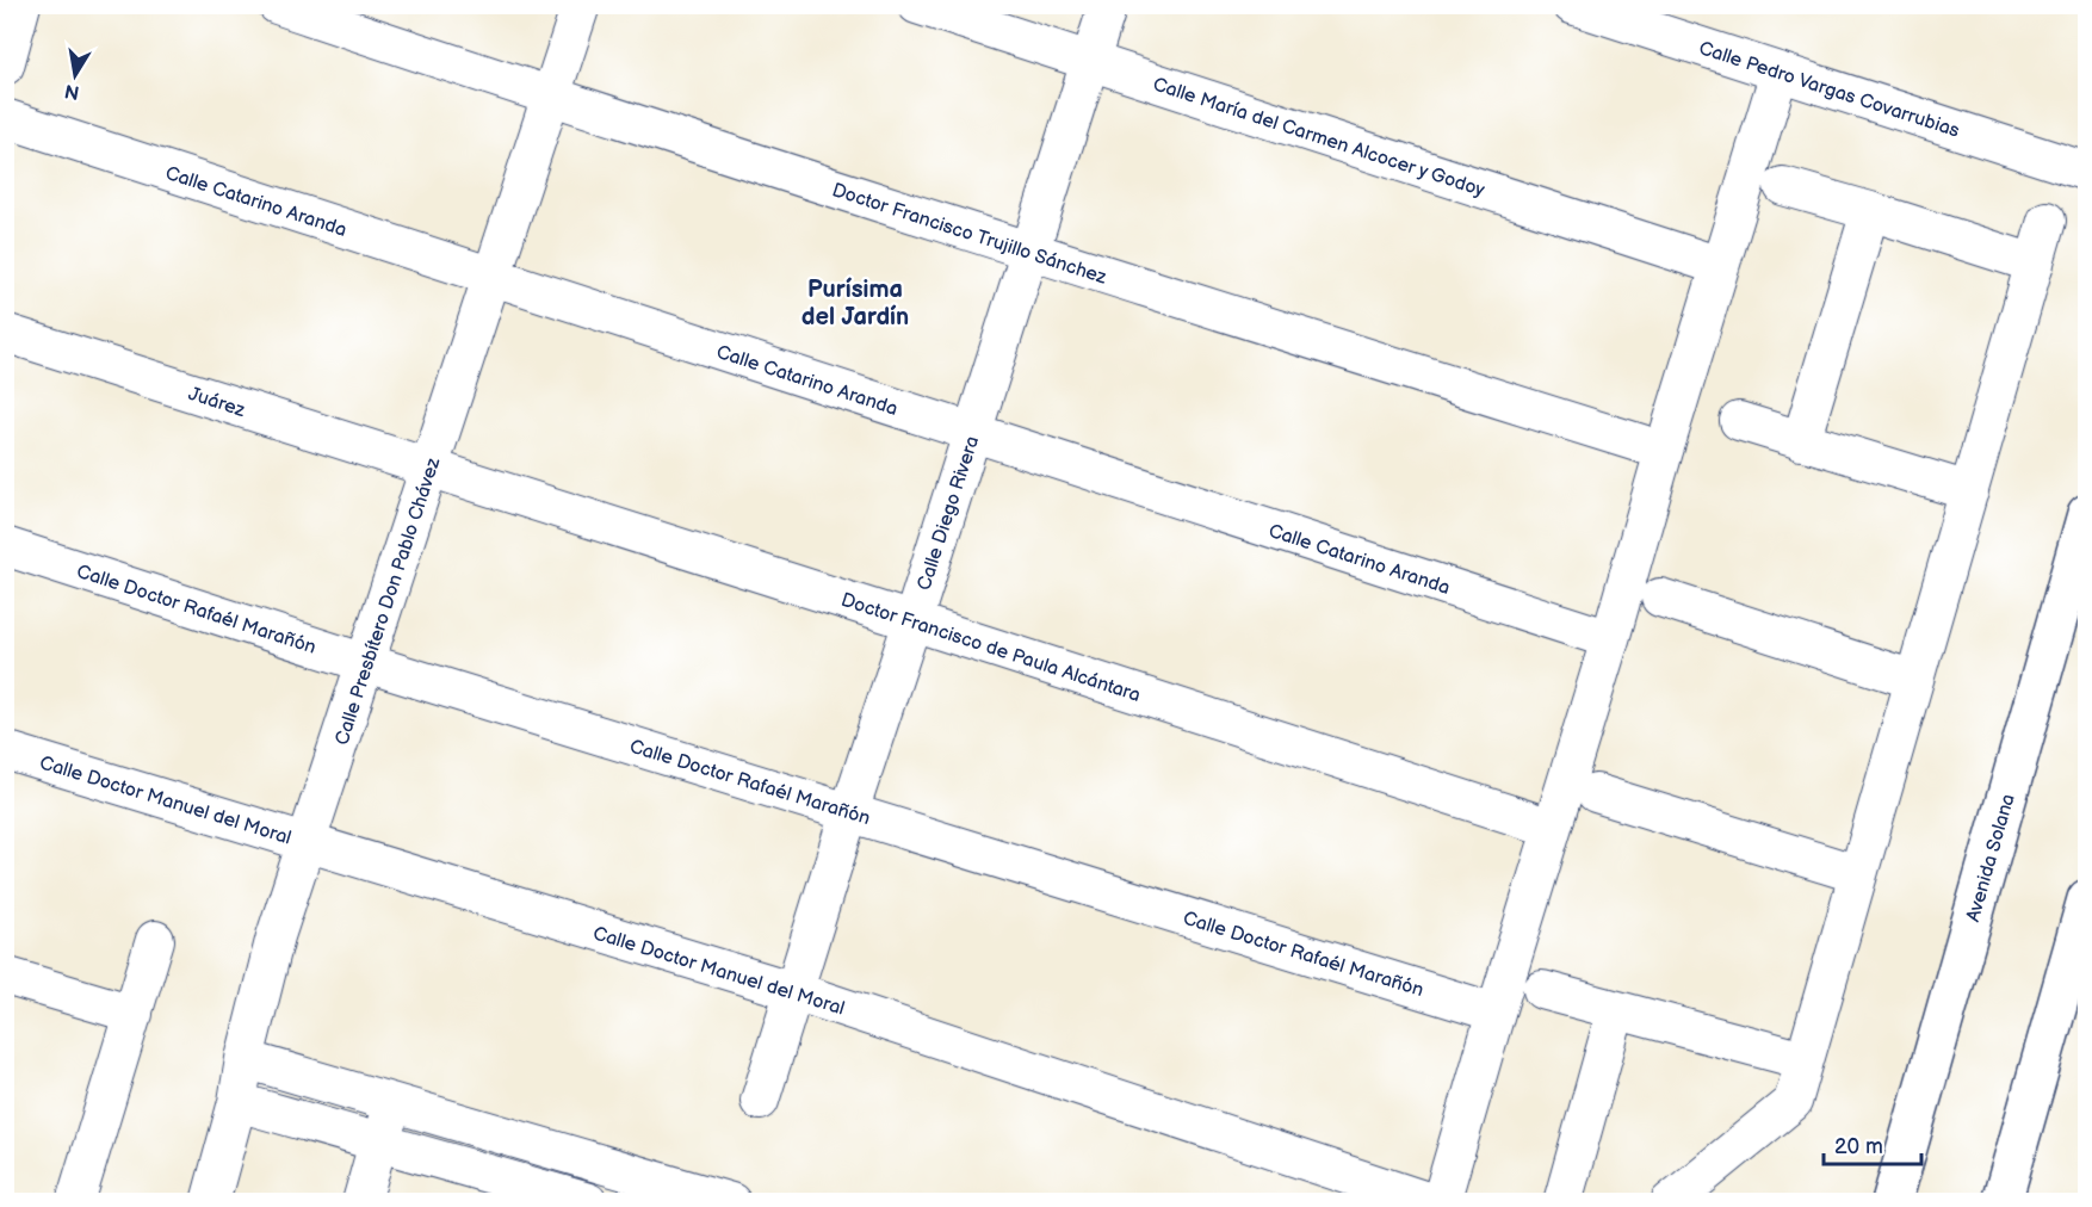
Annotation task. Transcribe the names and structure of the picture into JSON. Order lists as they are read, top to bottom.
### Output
{
  "streets": {
    "street": [
      "Calle Pedro Vargas Covarrubias",
      "Calle María del Carmen Alcocer y Godoy",
      "Calle Catarino Aranda",
      "Doctor Francisco Trujillo Sánchez",
      "Juárez",
      "Calle Diego Rivera",
      "Calle Presbítero Don Pablo Chávez",
      "Calle Doctor Rafaél Marañón",
      "Doctor Francisco de Paula Alcántara",
      "Calle Doctor Manuel del Moral",
      "Avenida Solana"
    ]
  },
  "crossings": [
    ["Calle María del Carmen Alcocer y Godoy", "Calle Diego Rivera"],
    ["Calle Catarino Aranda", "Calle Diego Rivera"],
    ["Calle Catarino Aranda", "Calle Presbítero Don Pablo Chávez"],
    ["Doctor Francisco Trujillo Sánchez", "Calle Diego Rivera"],
    ["Doctor Francisco Trujillo Sánchez", "Calle Presbítero Don Pablo Chávez"],
    ["Juárez", "Calle Presbítero Don Pablo Chávez"],
    ["Juárez", "Doctor Francisco de Paula Alcántara"],
    ["Calle Diego Rivera", "Calle Doctor Rafaél Marañón"],
    ["Calle Diego Rivera", "Doctor Francisco de Paula Alcántara"],
    ["Calle Diego Rivera", "Calle Doctor Manuel del Moral"],
    ["Calle Presbítero Don Pablo Chávez", "Calle Doctor Rafaél Marañón"],
    ["Calle Presbítero Don Pablo Chávez", "Doctor Francisco de Paula Alcántara"],
    ["Calle Presbítero Don Pablo Chávez", "Calle Doctor Manuel del Moral"]
  ],
  "districts": ["Purísima del Jardín"],
  "scale_bar": "20 m",
  "north": "bottom"
}
